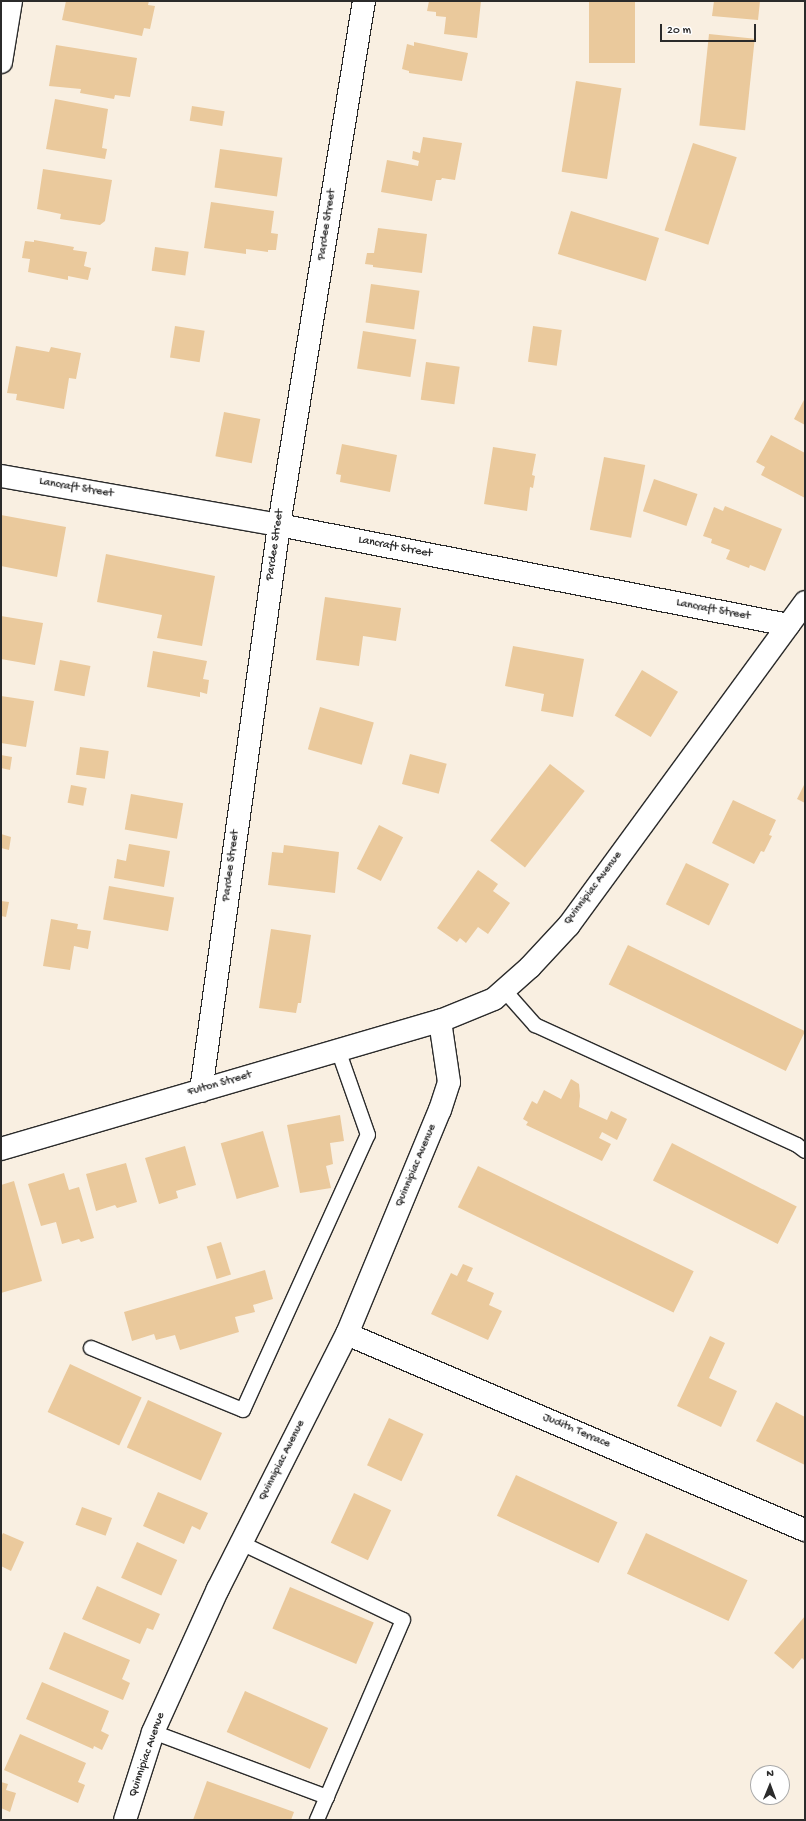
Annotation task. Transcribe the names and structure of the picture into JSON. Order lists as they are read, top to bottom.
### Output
{
  "streets": {
    "street": [
      "Pardee Street",
      "Lancraft Street",
      "Quinnipiac Avenue",
      "Fulton Street",
      "Judith Terrace"
    ]
  },
  "crossings": [
    ["Pardee Street", "Lancraft Street"],
    ["Pardee Street", "Fulton Street"],
    ["Lancraft Street", "Quinnipiac Avenue"],
    ["Quinnipiac Avenue", "Fulton Street"],
    ["Quinnipiac Avenue", "Judith Terrace"]
  ],
  "scale_bar": "20 m",
  "north": "top"
}
